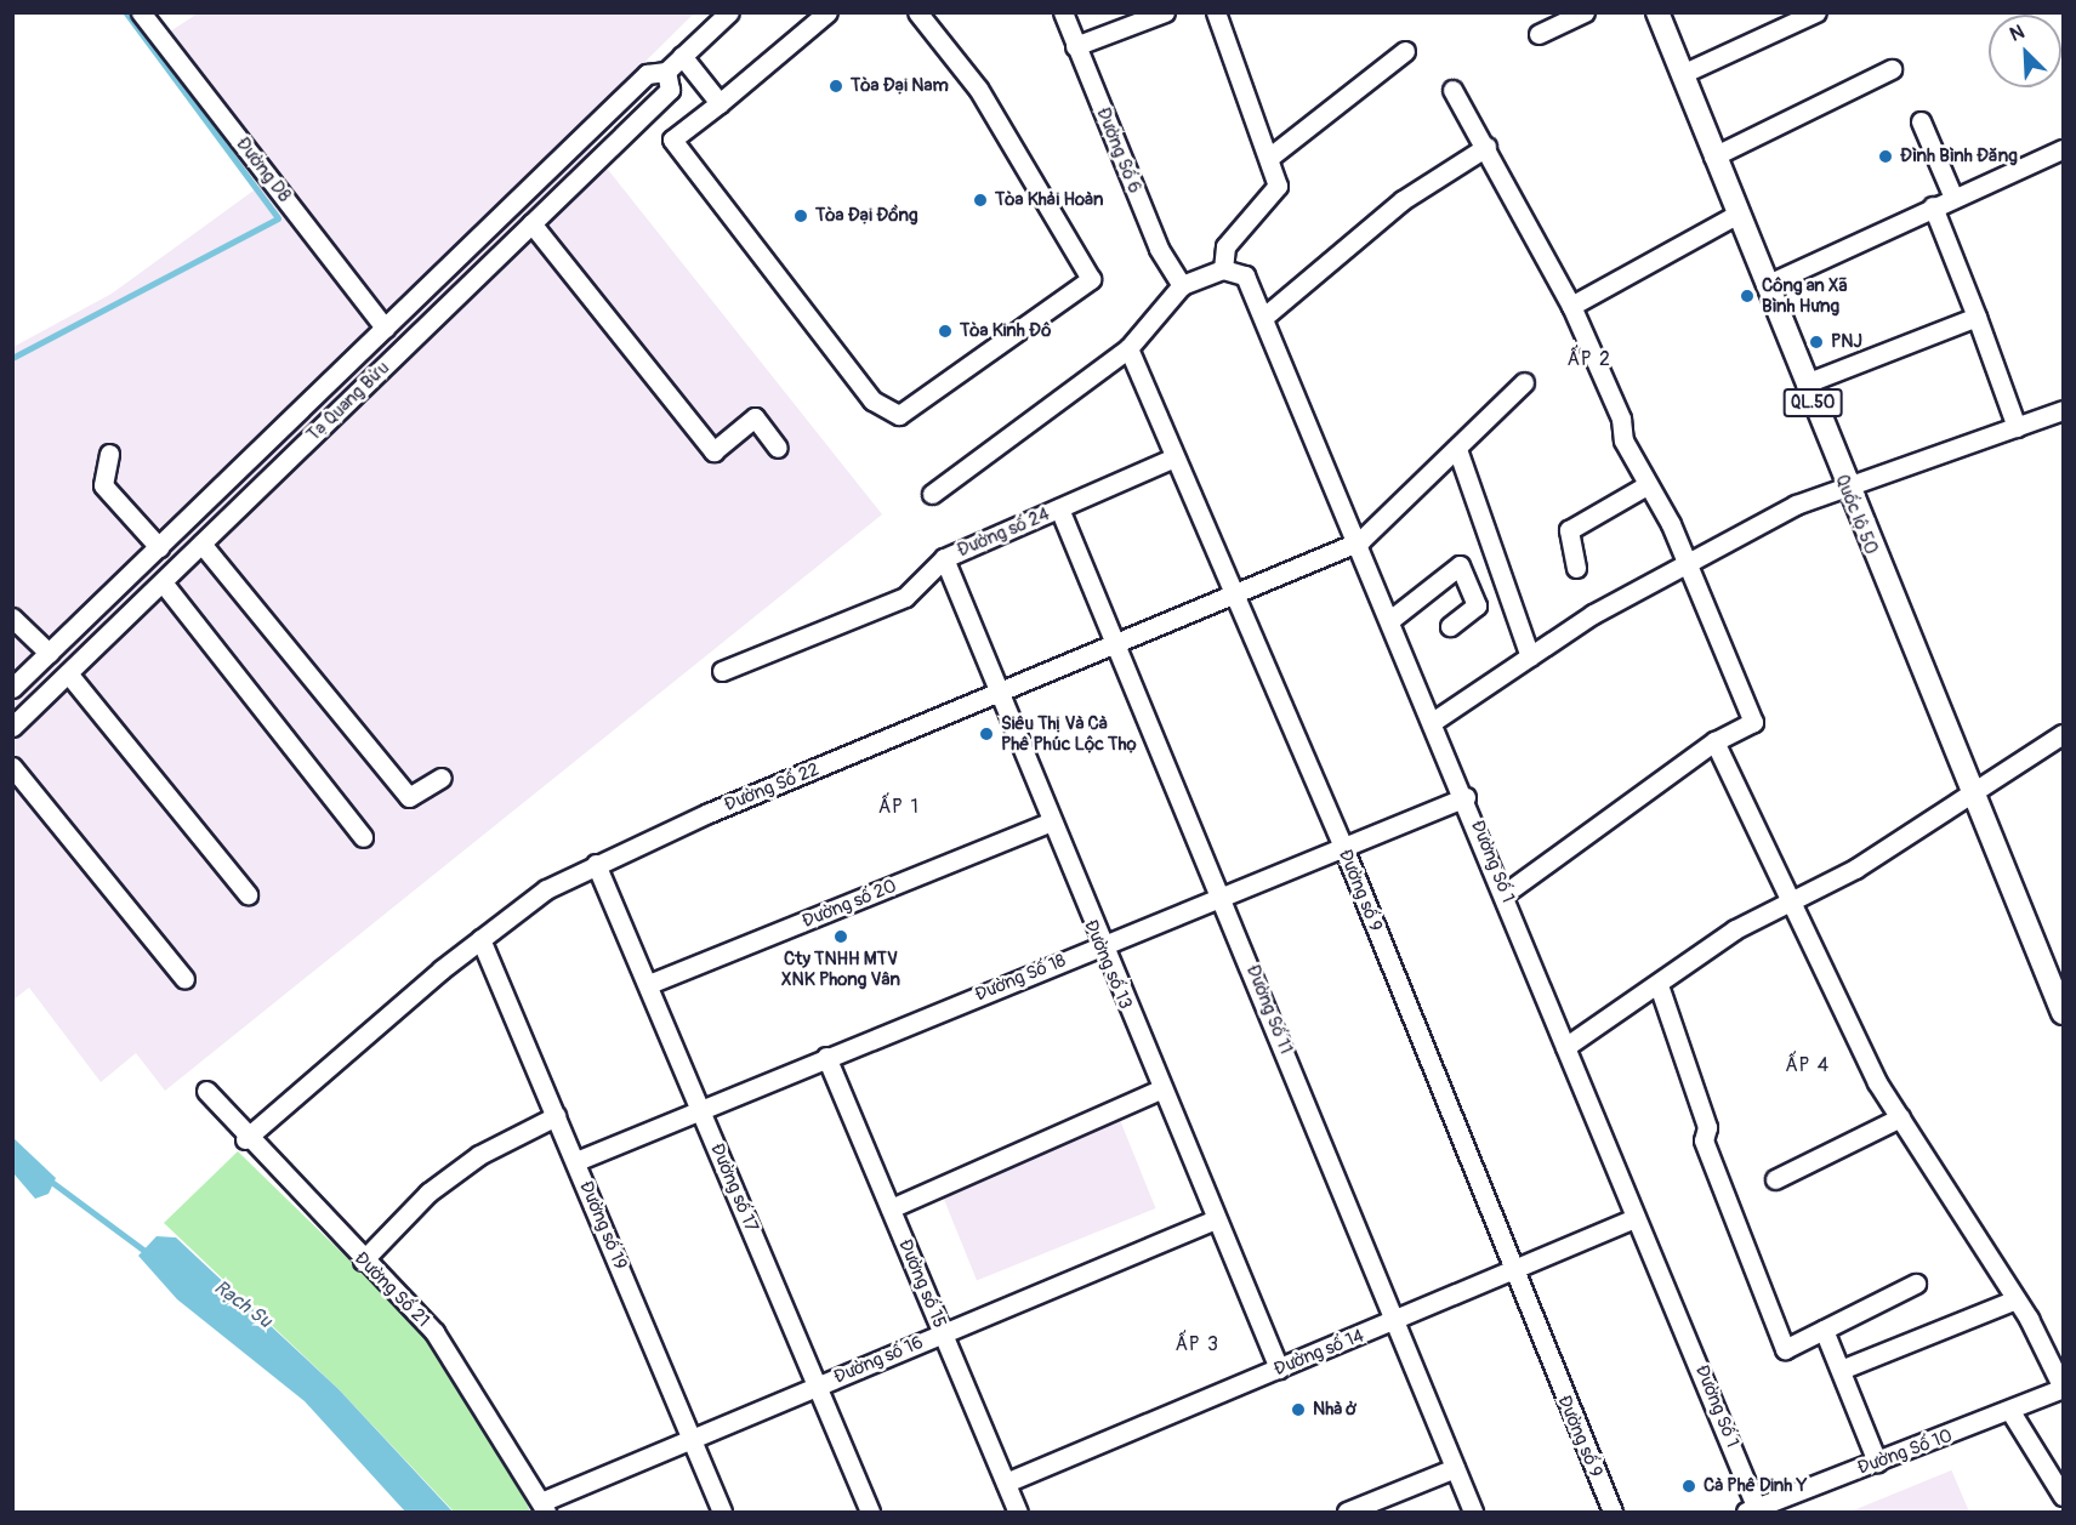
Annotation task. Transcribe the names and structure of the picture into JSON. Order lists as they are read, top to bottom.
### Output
{
  "streets": {
    "main road": ["QL.50", "Quốc lộ 50"],
    "street": [
      "Đường Số 6",
      "Đường D8",
      "Tạ Quang Bửu",
      "Đường số 24",
      "Đường Số 22",
      "Đường Số 1",
      "Đường số 9",
      "Đường số 20",
      "Đường số 13",
      "Đường Số 18",
      "Đường Số 11",
      "Đường số 17",
      "Đường số 19",
      "Đường số 15",
      "Đường Số 21",
      "Đường số 14",
      "Đường số 16",
      "Đường Số 10"
    ]
  },
  "crossings": [
    ["Đường D8", "Tạ Quang Bửu"],
    ["Đường số 24", "Đường số 9"],
    ["Đường số 24", "Đường số 13"],
    ["Đường số 24", "Đường Số 11"],
    ["Đường Số 22", "Đường Số 1"],
    ["Đường Số 22", "Đường số 9"],
    ["Đường Số 22", "Đường số 13"],
    ["Đường Số 22", "Đường Số 11"],
    ["Đường Số 22", "Đường số 17"],
    ["Đường Số 22", "Đường số 19"],
    ["Đường Số 22", "Đường Số 21"],
    ["Đường Số 1", "Đường Số 18"],
    ["Đường Số 1", "Đường số 14"],
    ["Đường Số 1", "Đường Số 10"],
    ["Đường số 9", "Đường Số 18"],
    ["Đường số 9", "Đường số 14"],
    ["Đường số 20", "Đường số 13"],
    ["Đường số 20", "Đường số 17"],
    ["Đường số 13", "Đường Số 18"],
    ["Đường số 13", "Đường số 14"],
    ["Đường số 13", "Đường số 16"],
    ["Đường Số 18", "Đường Số 11"],
    ["Đường Số 18", "Đường số 17"],
    ["Đường Số 18", "Đường số 19"],
    ["Đường Số 18", "Đường số 15"],
    ["Đường Số 11", "Đường số 14"],
    ["Đường số 17", "Đường số 16"],
    ["Đường số 19", "Đường số 16"],
    ["Đường số 15", "Đường số 14"],
    ["Đường số 15", "Đường số 16"],
    ["Đường Số 21", "Đường số 16"]
  ],
  "districts": [
    "ẤP 2",
    "ẤP 1",
    "ẤP 4",
    "ẤP 3"
  ],
  "water": ["Rạch Su"],
  "places": [
    "Tòa Đại Nam",
    "Đình Bình Đăng",
    "Tòa Khải Hoàn",
    "Tòa Đại Đồng",
    "Công an Xã Bình Hưng",
    "Tòa Kinh Đô",
    "PNJ",
    "Siêu Thị Và Cà Phê Phúc Lộc Thọ",
    "Cty TNHH MTV XNK Phong Vân",
    "Nhà ở",
    "Cà Phê Dinh Y"
  ],
  "north": "top left"
}
